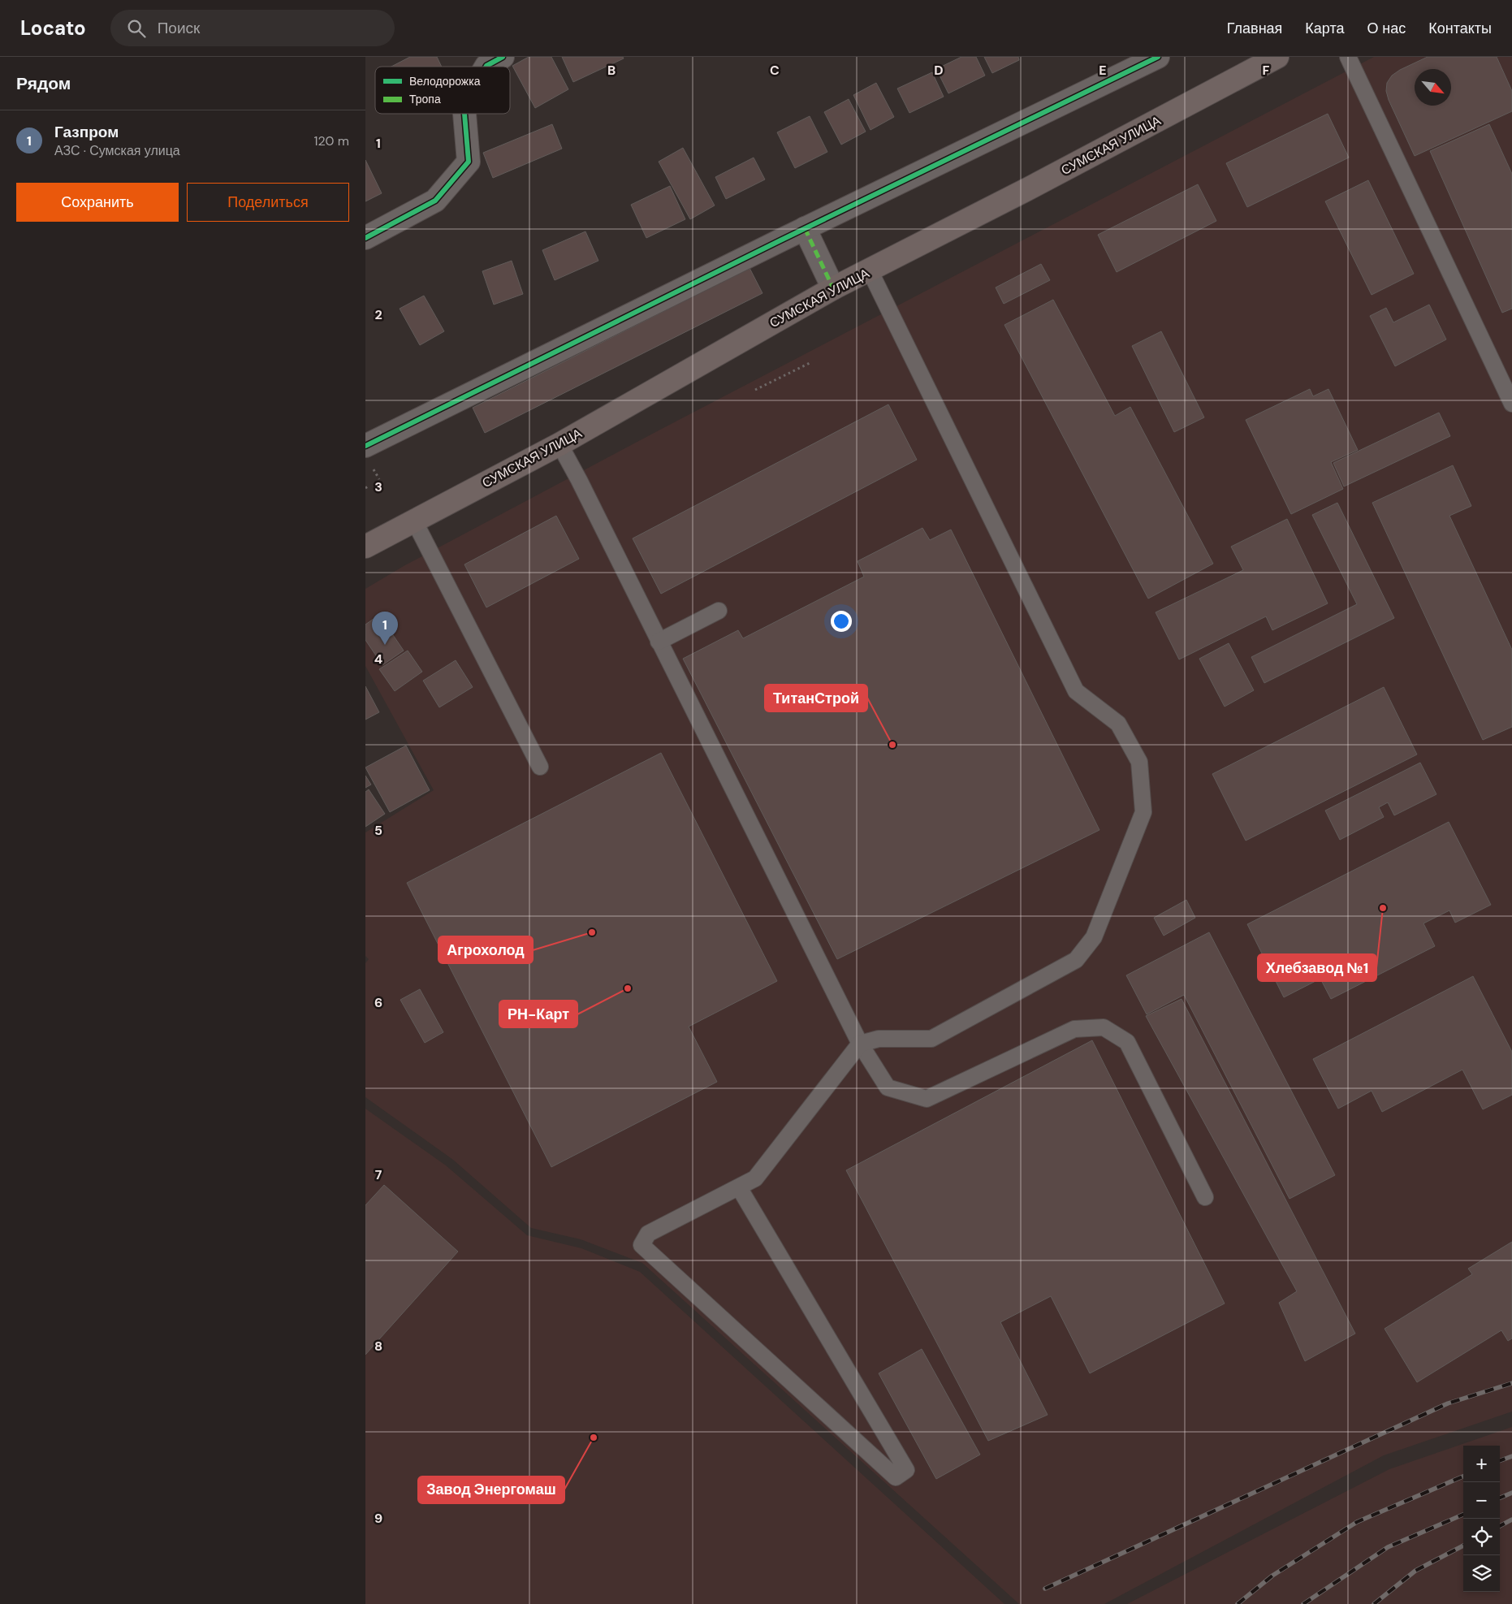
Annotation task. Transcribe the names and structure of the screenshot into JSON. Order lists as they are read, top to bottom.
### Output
{
  "streets": {
    "main road": ["СУМСКАЯ УЛИЦА"]
  },
  "places": [
    "ТитанСтрой",
    "Хлебзавод №1",
    "Агрохолод",
    "РН-Карт",
    "Завод Энергомаш"
  ],
  "legend": ["Велодорожка", "Тропа"],
  "north": "bottom right",
  "page": {
    "header": "Locato",
    "search": "Поиск",
    "nav": [
      "Главная",
      "Карта",
      "О нас",
      "Контакты"
    ],
    "heading": "Рядом",
    "list": [
      {
        "mark": "1",
        "name": "Газпром",
        "note": "АЗС · Сумская улица",
        "value": "120 m"
      }
    ],
    "buttons": ["Сохранить", "Поделиться"],
    "pins": "1",
    "map_buttons": ["+", "−"]
  },
  "grid": {
    "columns": [
      "B",
      "C",
      "D",
      "E",
      "F"
    ],
    "rows": [
      "1",
      "2",
      "3",
      "4",
      "5",
      "6",
      "7",
      "8",
      "9"
    ]
  }
}
